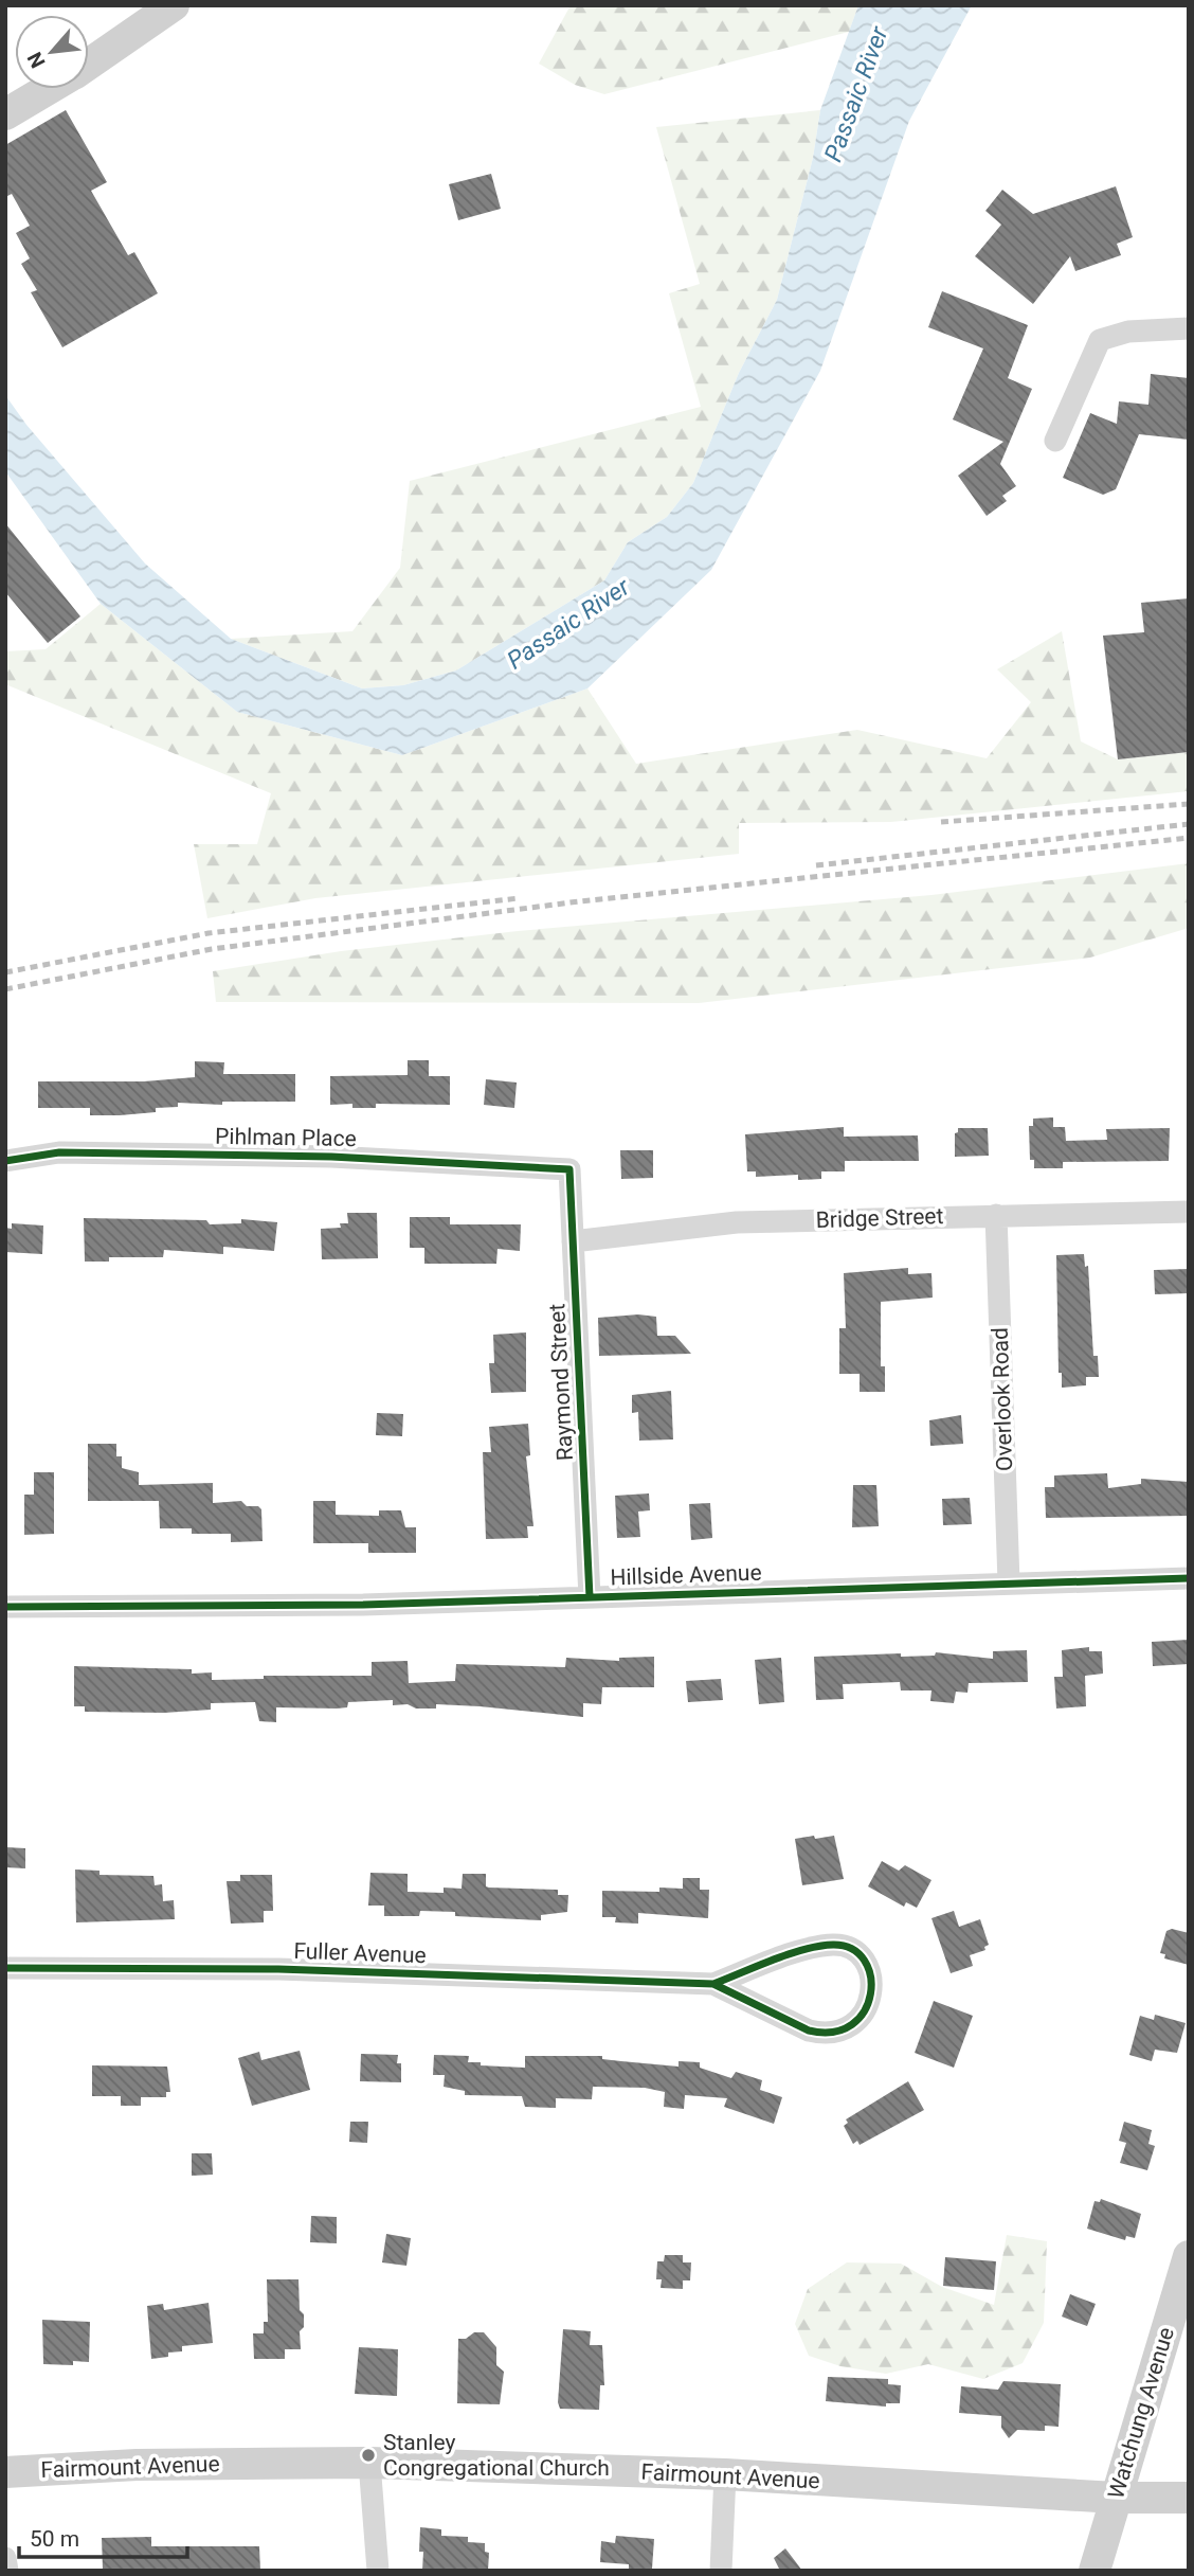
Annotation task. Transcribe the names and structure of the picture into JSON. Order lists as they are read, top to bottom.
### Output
{
  "streets": {
    "main road": ["Watchung Avenue", "Fairmount Avenue"],
    "street": [
      "Pihlman Place",
      "Bridge Street",
      "Raymond Street",
      "Overlook Road",
      "Hillside Avenue",
      "Fuller Avenue"
    ]
  },
  "crossings": [
    ["Pihlman Place", "Raymond Street"],
    ["Bridge Street", "Raymond Street"],
    ["Bridge Street", "Overlook Road"],
    ["Raymond Street", "Hillside Avenue"],
    ["Overlook Road", "Hillside Avenue"],
    ["Watchung Avenue", "Fairmount Avenue"]
  ],
  "water": ["Passaic River"],
  "places": ["Stanley Congregational Church"],
  "scale_bar": "50 m",
  "north": "bottom left"
}
